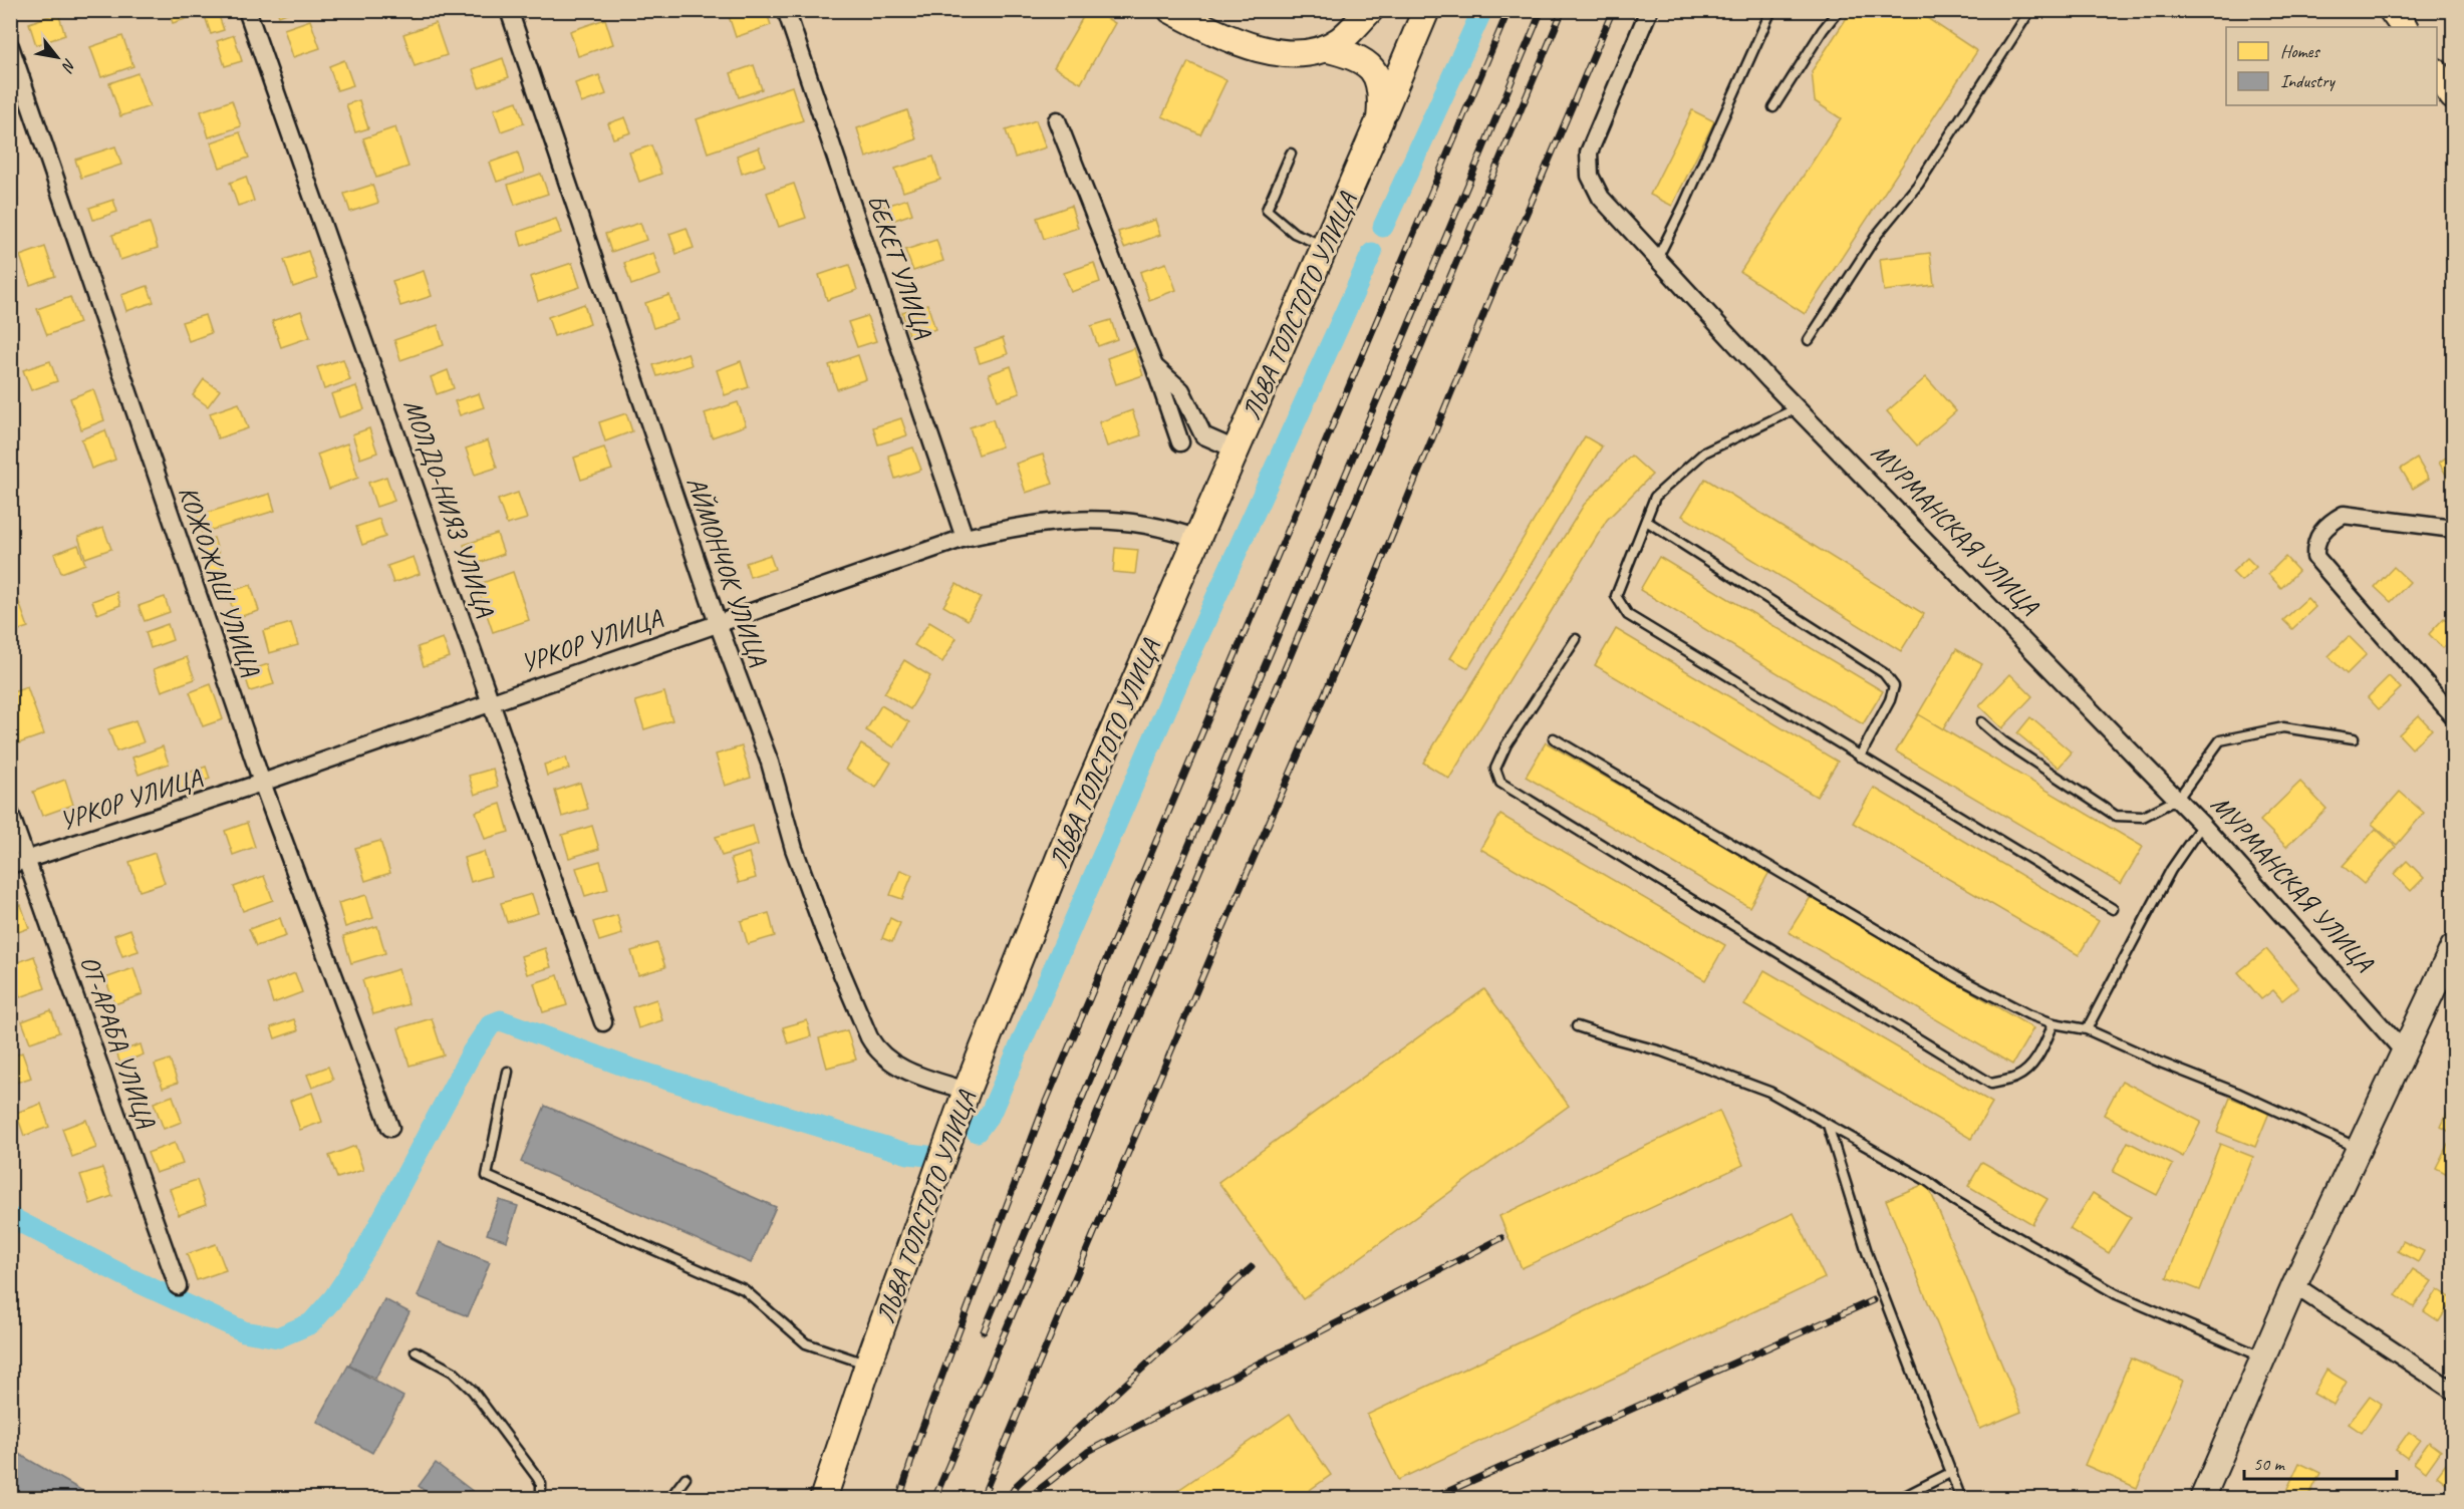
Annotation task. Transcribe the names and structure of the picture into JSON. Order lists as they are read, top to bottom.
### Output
{
  "streets": {
    "main road": ["ЛЬВА ТОЛСТОГО УЛИЦА"],
    "street": [
      "БЕКЕТ УЛИЦА",
      "МОЛДО-НИЯЗ УЛИЦА",
      "МУРМАНСКАЯ УЛИЦА",
      "АЙМОНЧОК УЛИЦА",
      "КОЖОЖАШ УЛИЦА",
      "УРКОР УЛИЦА",
      "ОТ-АРАБА УЛИЦА"
    ]
  },
  "crossings": [
    ["БЕКЕТ УЛИЦА", "УРКОР УЛИЦА"],
    ["ЛЬВА ТОЛСТОГО УЛИЦА", "АЙМОНЧОК УЛИЦА"],
    ["ЛЬВА ТОЛСТОГО УЛИЦА", "УРКОР УЛИЦА"],
    ["МОЛДО-НИЯЗ УЛИЦА", "УРКОР УЛИЦА"],
    ["АЙМОНЧОК УЛИЦА", "УРКОР УЛИЦА"],
    ["КОЖОЖАШ УЛИЦА", "УРКОР УЛИЦА"],
    ["УРКОР УЛИЦА", "ОТ-АРАБА УЛИЦА"]
  ],
  "legend": ["Homes", "Industry"],
  "scale_bar": "50 m",
  "north": "bottom right"
}
